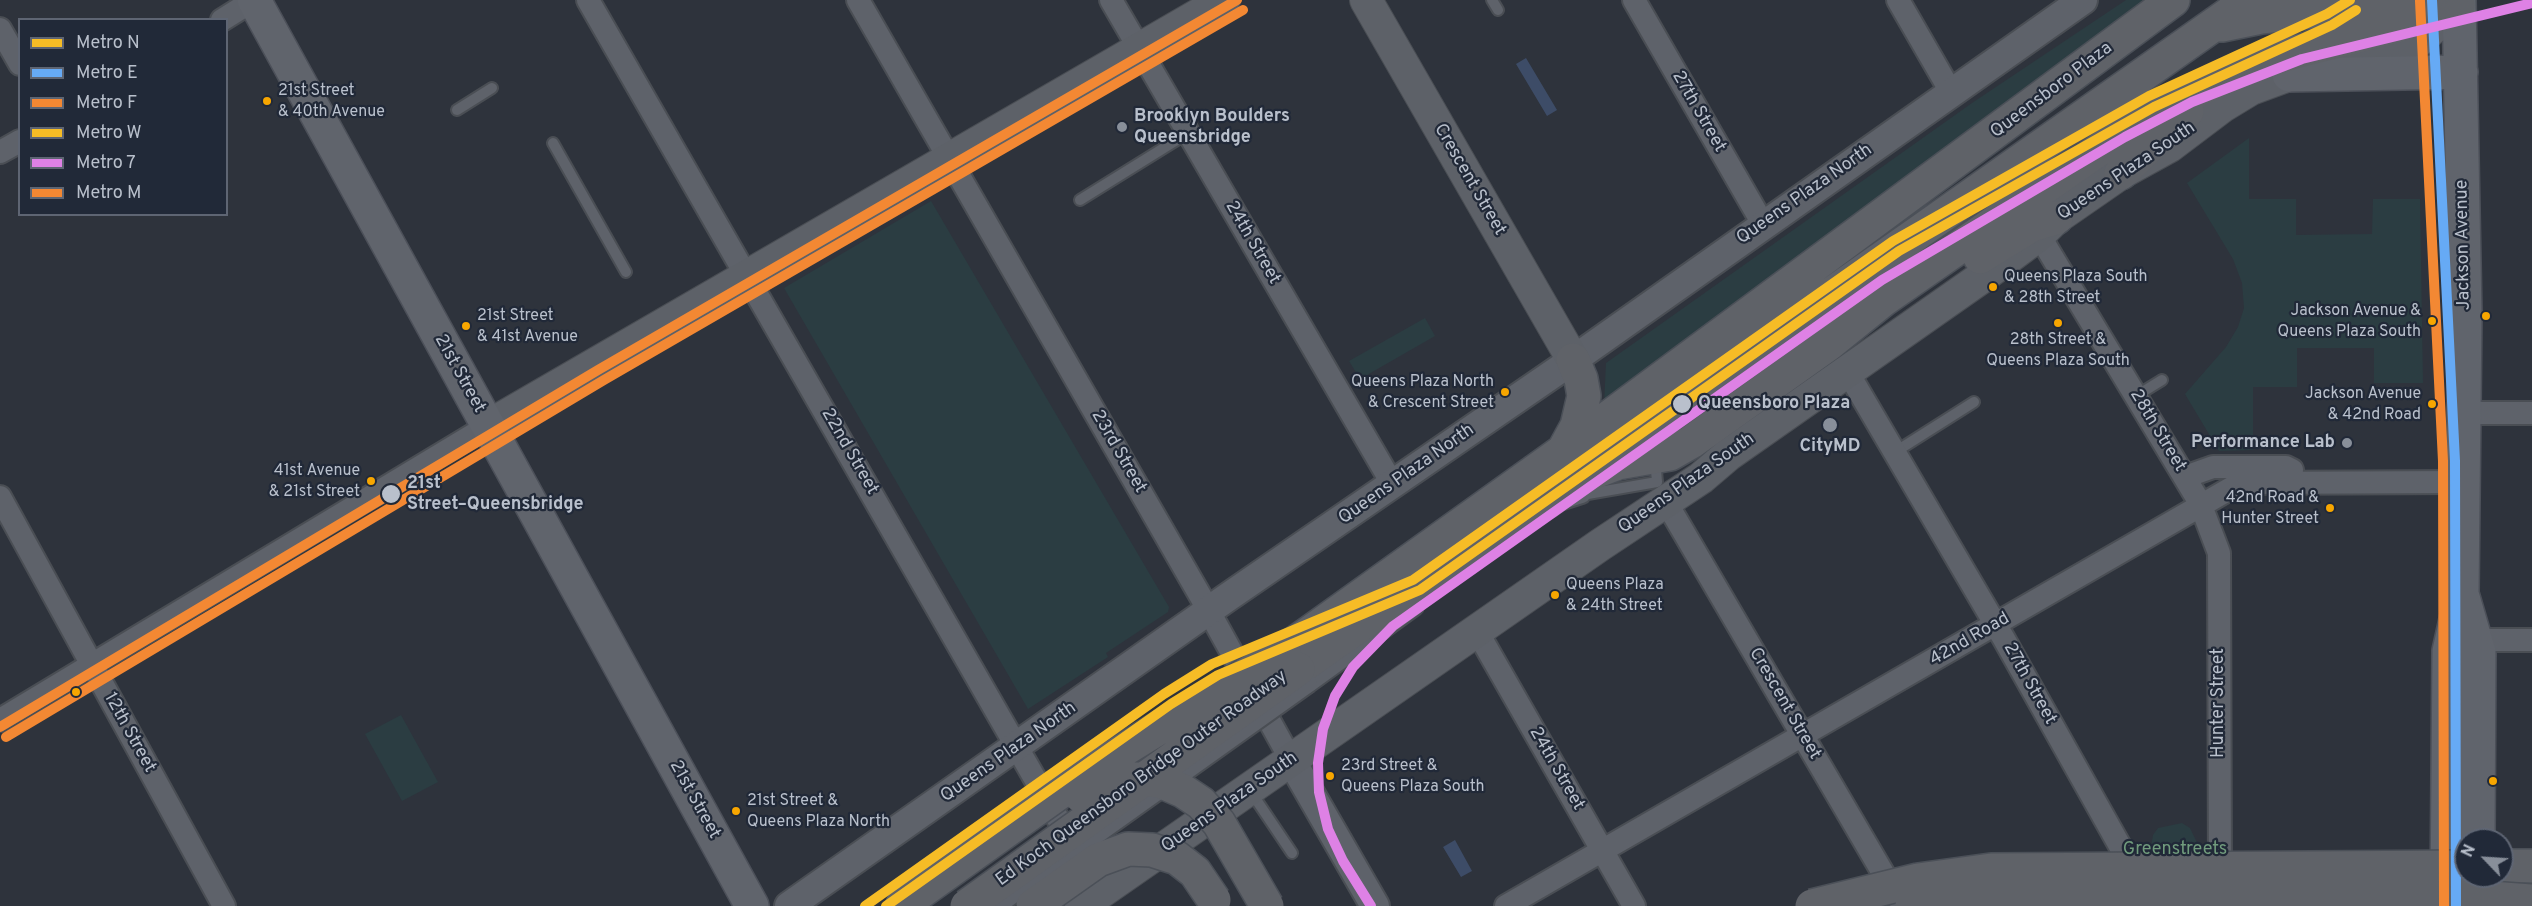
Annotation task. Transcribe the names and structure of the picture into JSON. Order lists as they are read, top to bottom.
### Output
{
  "streets": {
    "highway": ["Queensboro Plaza"],
    "main road": [
      "Queens Plaza South",
      "Crescent Street",
      "Jackson Avenue",
      "21st Street"
    ],
    "street": [
      "27th Street",
      "Queens Plaza North",
      "24th Street",
      "28th Street",
      "22nd Street",
      "23rd Street",
      "42nd Road",
      "Hunter Street",
      "12th Street",
      "Ed Koch Queensboro Bridge Outer Roadway"
    ]
  },
  "crossings": [
    ["Queensboro Plaza", "Queens Plaza South"],
    ["Queensboro Plaza", "Jackson Avenue"],
    ["Queensboro Plaza", "Ed Koch Queensboro Bridge Outer Roadway"],
    ["27th Street", "Queens Plaza South"],
    ["27th Street", "Queens Plaza North"],
    ["27th Street", "42nd Road"],
    ["Queens Plaza South", "Crescent Street"],
    ["Queens Plaza South", "24th Street"],
    ["Queens Plaza South", "Jackson Avenue"],
    ["Queens Plaza South", "28th Street"],
    ["Queens Plaza South", "22nd Street"],
    ["Queens Plaza South", "23rd Street"],
    ["Crescent Street", "Queens Plaza North"],
    ["Crescent Street", "42nd Road"],
    ["Queens Plaza North", "24th Street"],
    ["Queens Plaza North", "22nd Street"],
    ["Queens Plaza North", "23rd Street"],
    ["24th Street", "42nd Road"],
    ["Jackson Avenue", "42nd Road"],
    ["28th Street", "42nd Road"],
    ["28th Street", "Hunter Street"],
    ["42nd Road", "Hunter Street"]
  ],
  "parks": ["Greenstreets"],
  "places": [
    "21st Street & 40th Avenue",
    "Brooklyn Boulders Queensbridge",
    "Queens Plaza South & 28th Street",
    "Jackson Avenue & Queens Plaza South",
    "28th Street & Queens Plaza South",
    "21st Street & 41st Avenue",
    "Queens Plaza North & Crescent Street",
    "Queensboro Plaza",
    "Jackson Avenue & 42nd Road",
    "CityMD",
    "Performance Lab",
    "41st Avenue & 21st Street",
    "21st Street–Queensbridge",
    "42nd Road & Hunter Street",
    "Queens Plaza & 24th Street",
    "23rd Street & Queens Plaza South",
    "21st Street & Queens Plaza North"
  ],
  "lines": [
    "metro line N",
    "metro line E",
    "metro line M",
    "metro line F",
    "metro line 7",
    "metro line W"
  ],
  "legend": [
    "Metro N",
    "Metro E",
    "Metro F",
    "Metro W",
    "Metro 7",
    "Metro M"
  ],
  "north": "top left"
}
